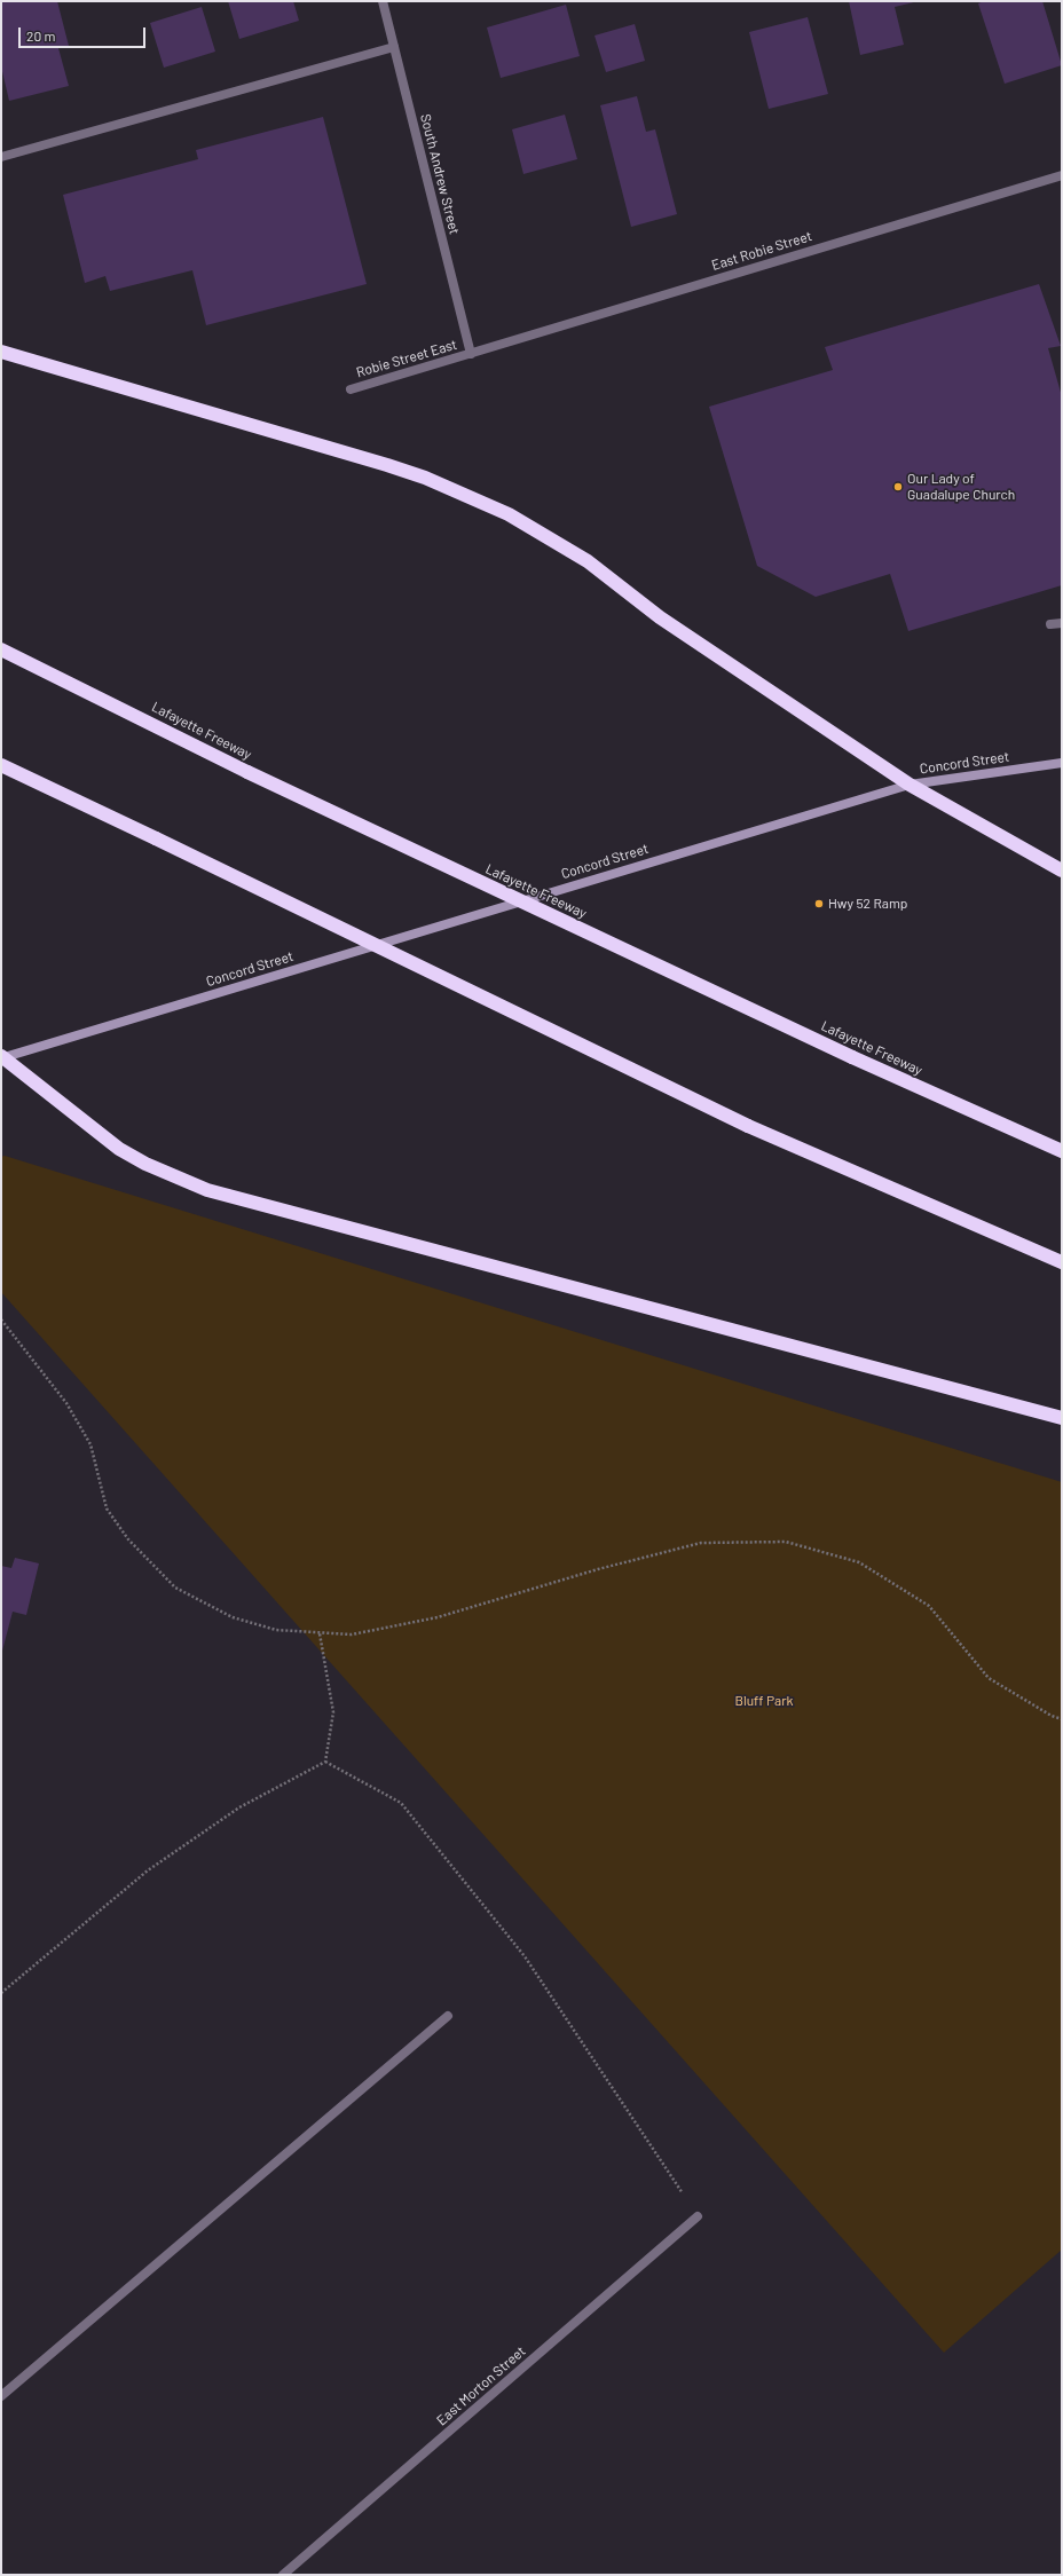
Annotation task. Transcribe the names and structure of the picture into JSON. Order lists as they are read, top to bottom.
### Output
{
  "streets": {
    "highway": ["Lafayette Freeway"],
    "main road": ["Concord Street"],
    "street": [
      "South Andrew Street",
      "East Robie Street",
      "Robie Street East",
      "East Morton Street"
    ]
  },
  "crossings": [
    ["South Andrew Street", "East Robie Street"],
    ["South Andrew Street", "Robie Street East"],
    ["East Robie Street", "Robie Street East"]
  ],
  "parks": ["Bluff Park"],
  "places": ["Our Lady of Guadalupe Church", "Hwy 52 Ramp"],
  "scale_bar": "20 m"
}
